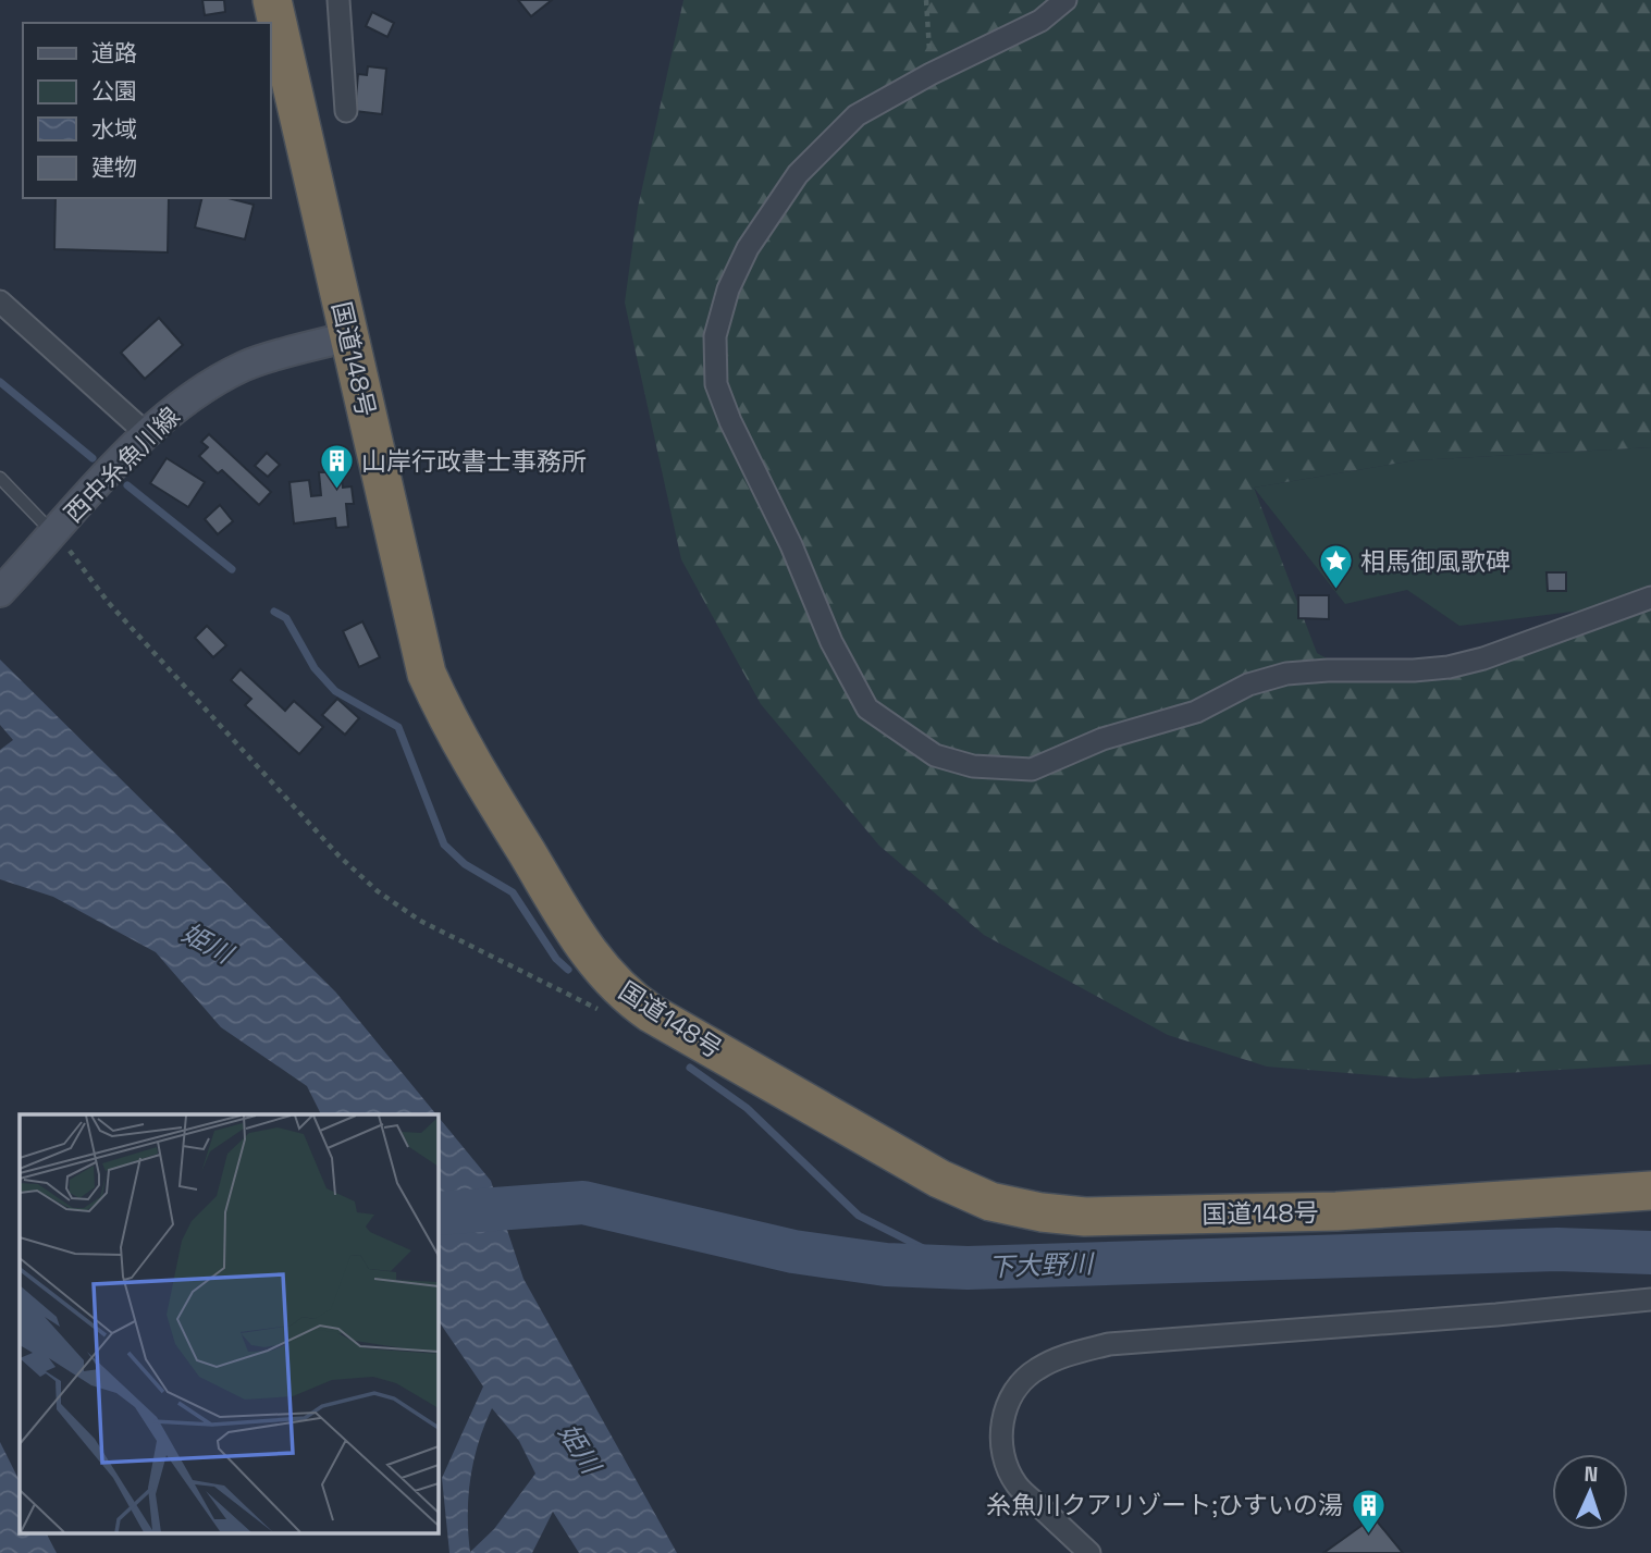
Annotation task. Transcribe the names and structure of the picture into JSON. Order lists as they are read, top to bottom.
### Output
{
  "streets": {
    "highway": ["国道148号"],
    "main road": ["西中糸魚川線"]
  },
  "crossings": [
    ["国道148号", "西中糸魚川線"]
  ],
  "water": ["姫川", "下大野川"],
  "places": {
    "building": ["山岸行政書士事務所", "糸魚川クアリゾート;ひすいの湯"],
    "place": ["相馬御風歌碑"]
  },
  "legend": [
    "道路",
    "公園",
    "水域",
    "建物"
  ],
  "north": "top"
}
